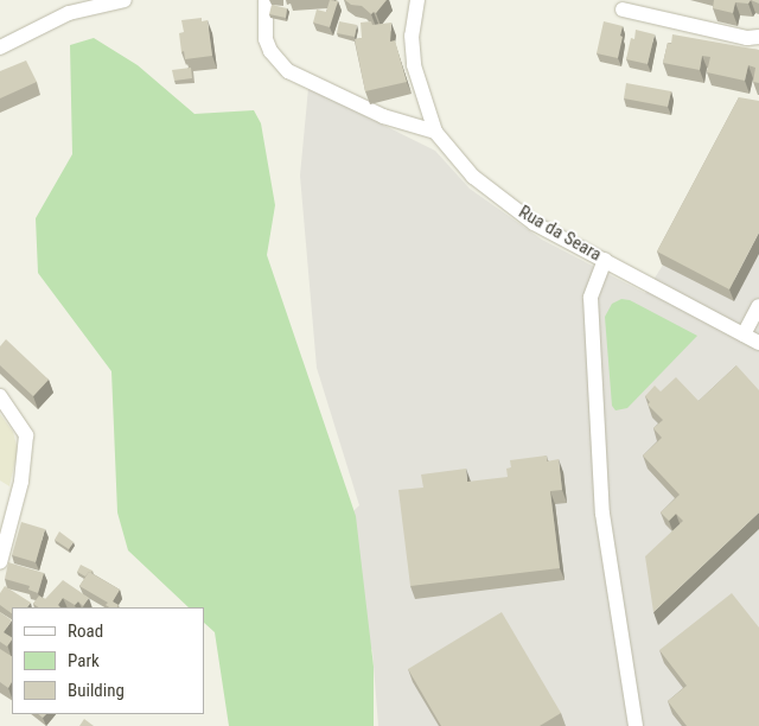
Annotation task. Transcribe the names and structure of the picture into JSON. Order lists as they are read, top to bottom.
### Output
{
  "streets": {
    "street": ["Rua da Seara"]
  },
  "legend": ["Road", "Park", "Building"]
}
